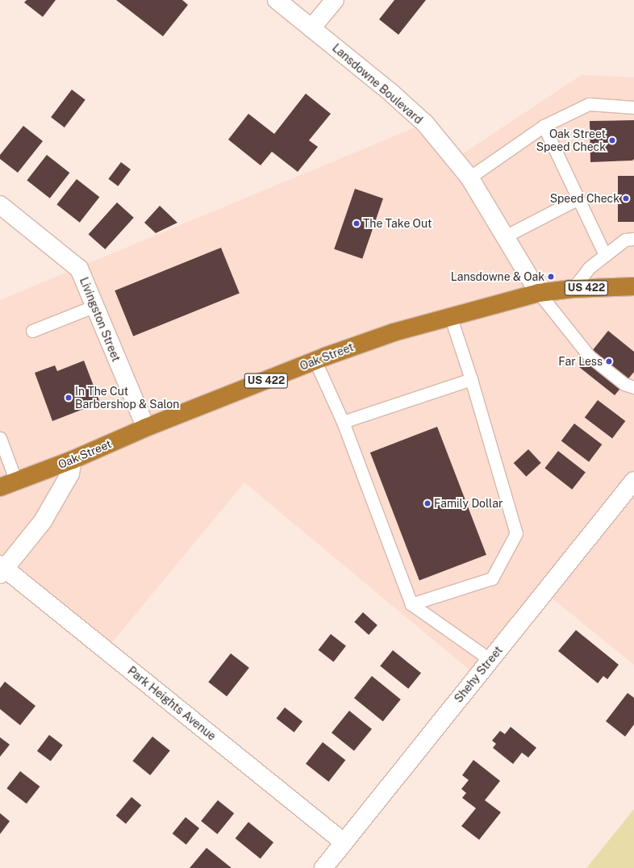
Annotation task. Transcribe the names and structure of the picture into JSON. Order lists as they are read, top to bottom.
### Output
{
  "streets": {
    "highway": ["US 422", "Oak Street"],
    "street": [
      "Lansdowne Boulevard",
      "Livingston Street",
      "Shehy Street",
      "Park Heights Avenue"
    ]
  },
  "crossings": [
    ["Lansdowne Boulevard", "Oak Street"],
    ["Livingston Street", "Oak Street"],
    ["Shehy Street", "Park Heights Avenue"]
  ],
  "places": [
    "Oak Street Speed Check",
    "Speed Check",
    "The Take Out",
    "Lansdowne & Oak",
    "Far Less",
    "In The Cut Barbershop & Salon",
    "Family Dollar"
  ]
}
